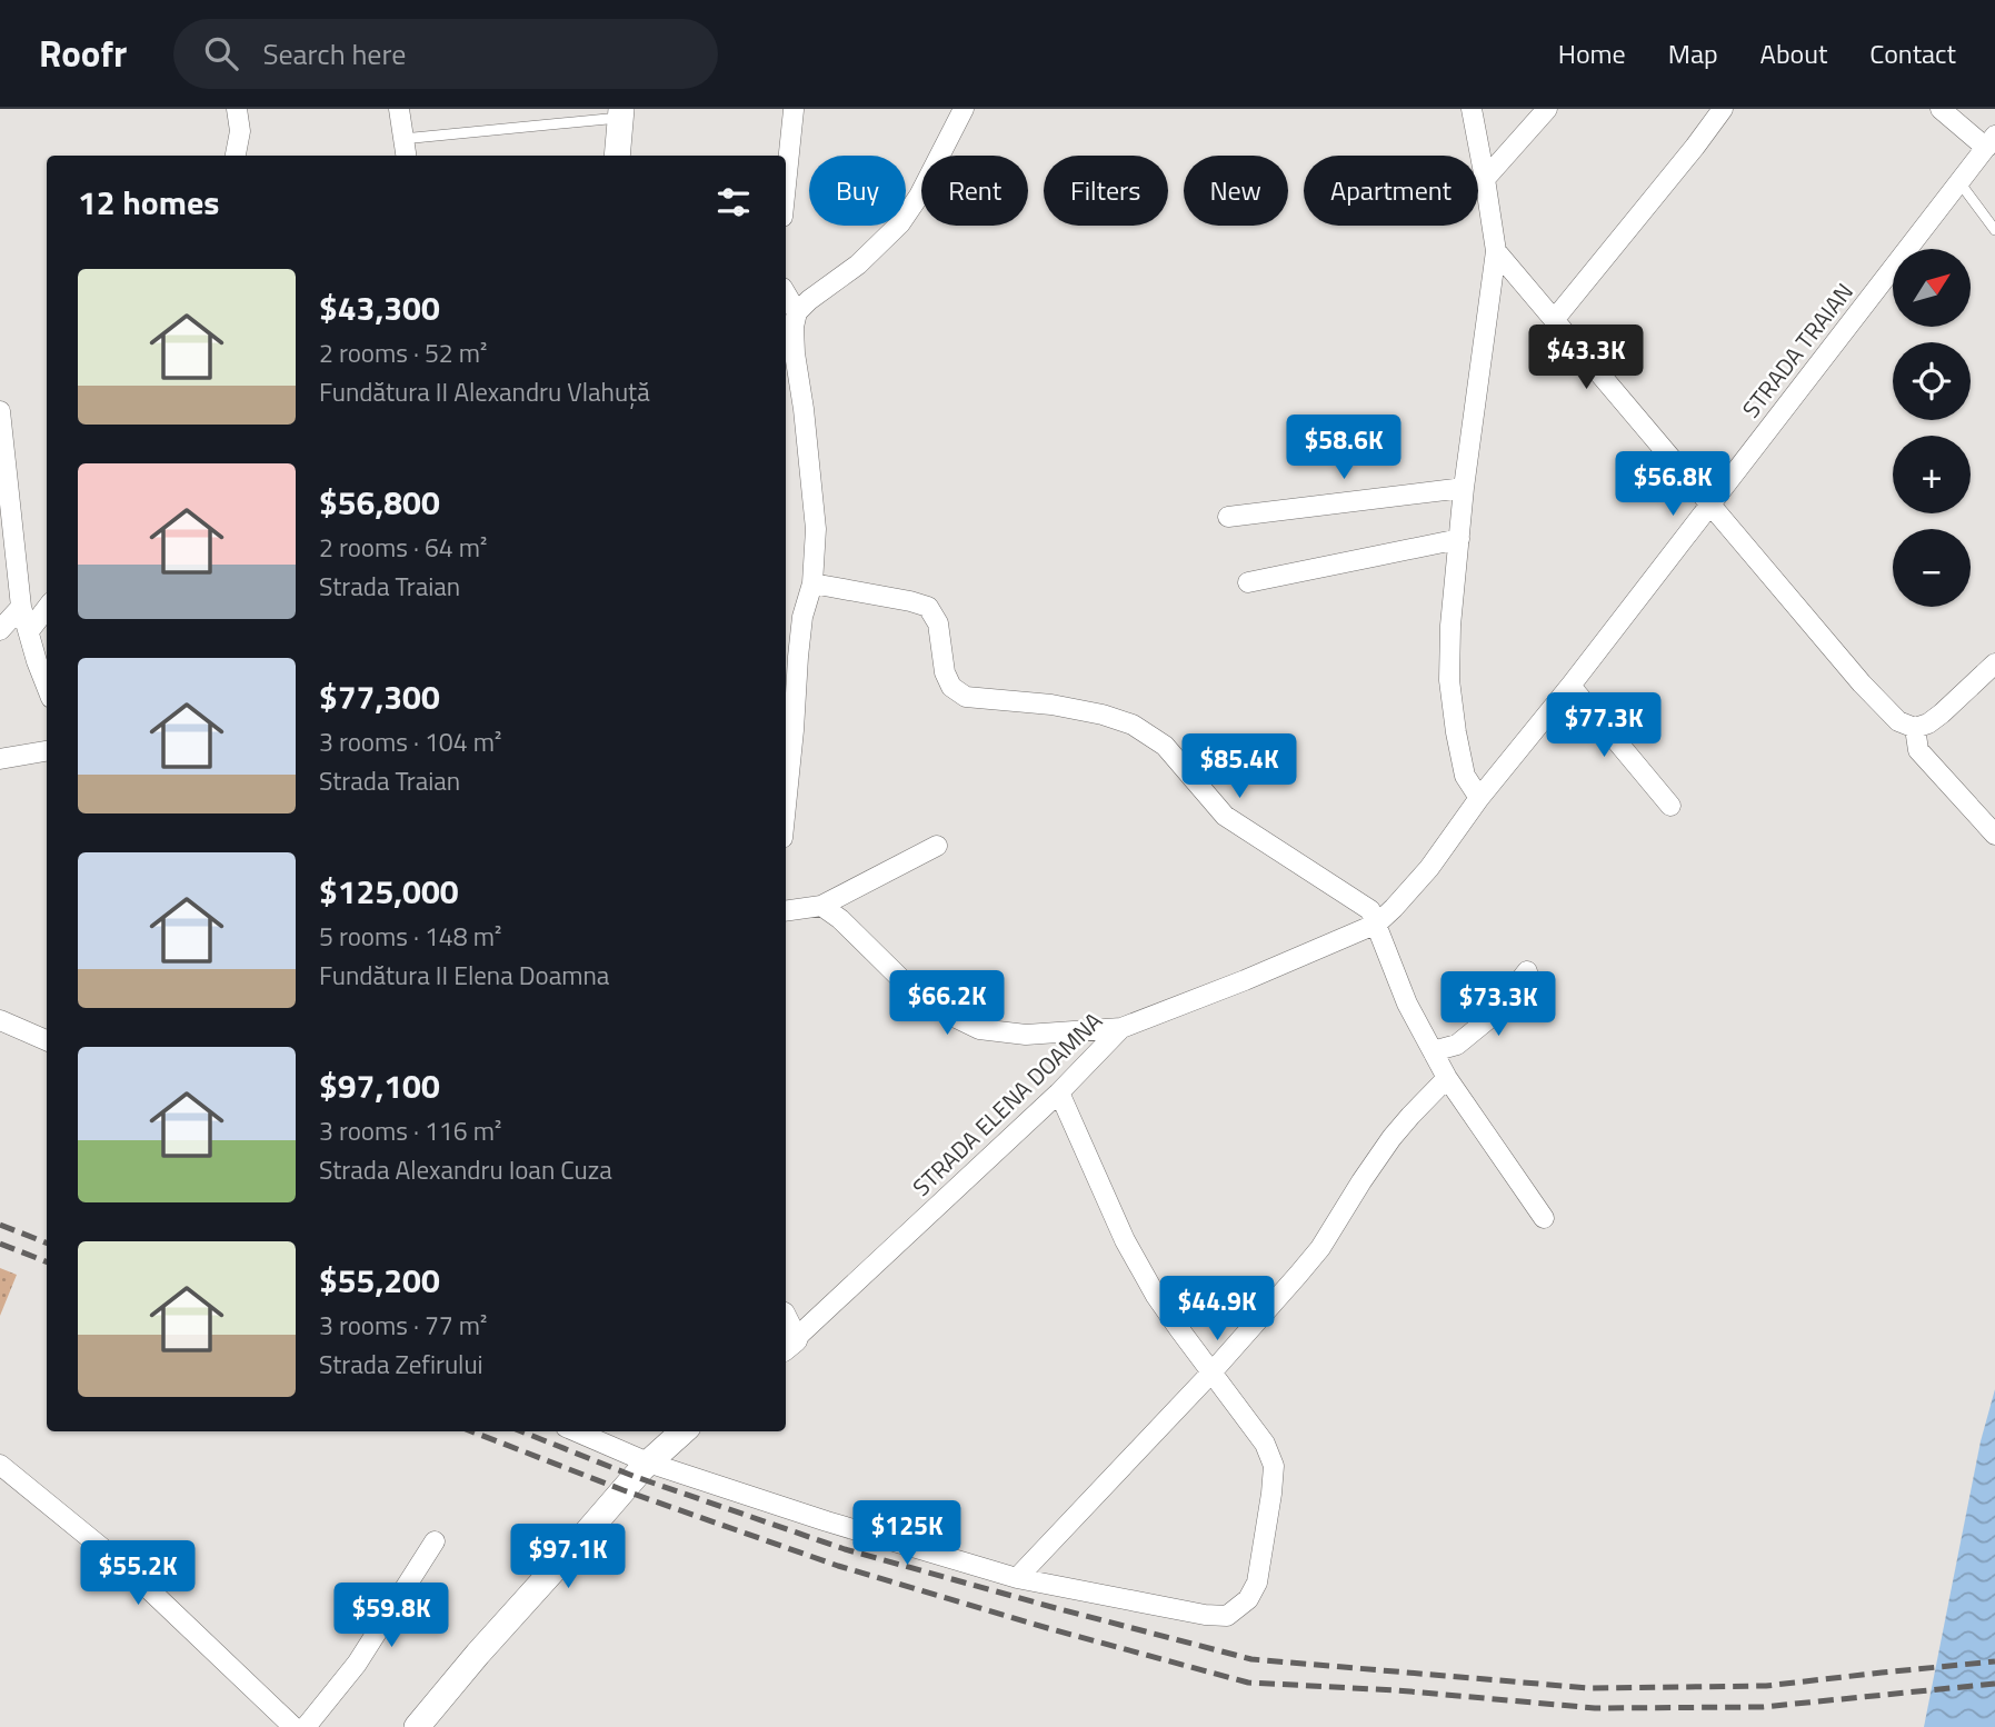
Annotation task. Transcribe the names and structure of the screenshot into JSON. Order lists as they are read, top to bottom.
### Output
{
  "streets": {
    "street": ["STRADA TRAIAN", "STRADA ELENA DOAMNA"]
  },
  "crossings": [
    ["STRADA TRAIAN", "STRADA ELENA DOAMNA"]
  ],
  "north": "top right",
  "page": {
    "header": "Roofr",
    "search": "Search here",
    "nav": [
      "Home",
      "Map",
      "About",
      "Contact"
    ],
    "chip": [
      "Buy",
      "Rent",
      "Filters",
      "New",
      "Apartment"
    ],
    "heading": "12 homes",
    "map_buttons": ["+", "−"],
    "list": [
      {
        "name": "$43,300",
        "note": "2 rooms · 52 m² · Fundătura II Alexandru Vlahuță"
      },
      {
        "name": "$56,800",
        "note": "2 rooms · 64 m² · Strada Traian"
      },
      {
        "name": "$77,300",
        "note": "3 rooms · 104 m² · Strada Traian"
      },
      {
        "name": "$125,000",
        "note": "5 rooms · 148 m² · Fundătura II Elena Doamna"
      },
      {
        "name": "$97,100",
        "note": "3 rooms · 116 m² · Strada Alexandru Ioan Cuza"
      },
      {
        "name": "$55,200",
        "note": "3 rooms · 77 m² · Strada Zefirului"
      }
    ],
    "price": [
      "$43.3K",
      "$58.6K",
      "$56.8K",
      "$77.3K",
      "$85.4K",
      "$66.2K",
      "$73.3K",
      "$44.9K",
      "$125K",
      "$97.1K",
      "$55.2K",
      "$59.8K"
    ]
  }
}
